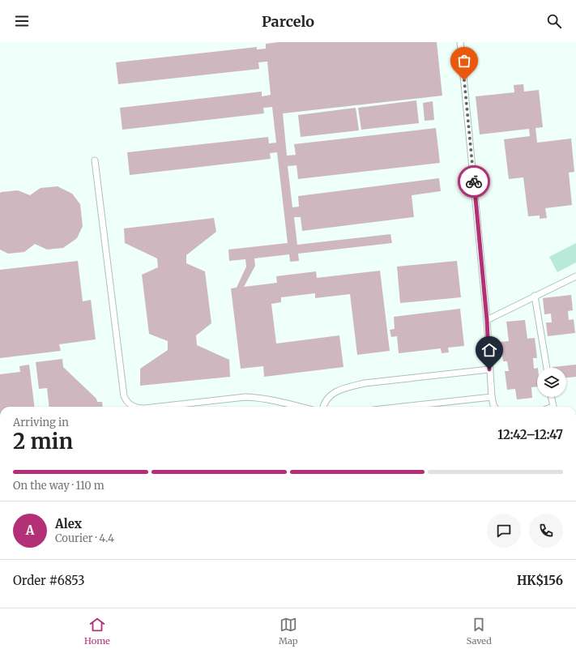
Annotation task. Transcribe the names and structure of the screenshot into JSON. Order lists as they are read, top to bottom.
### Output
{
  "page": {
    "header": "Parcelo",
    "heading": ["2 min", "Arriving in", "12:42–12:47"],
    "panel": [
      "Alex",
      "Courier · 4.4",
      "Order #6853",
      "HK$156"
    ],
    "bar": "On the way · 110 m",
    "round": "A",
    "tabs": ["Home", "Map", "Saved"]
  }
}
